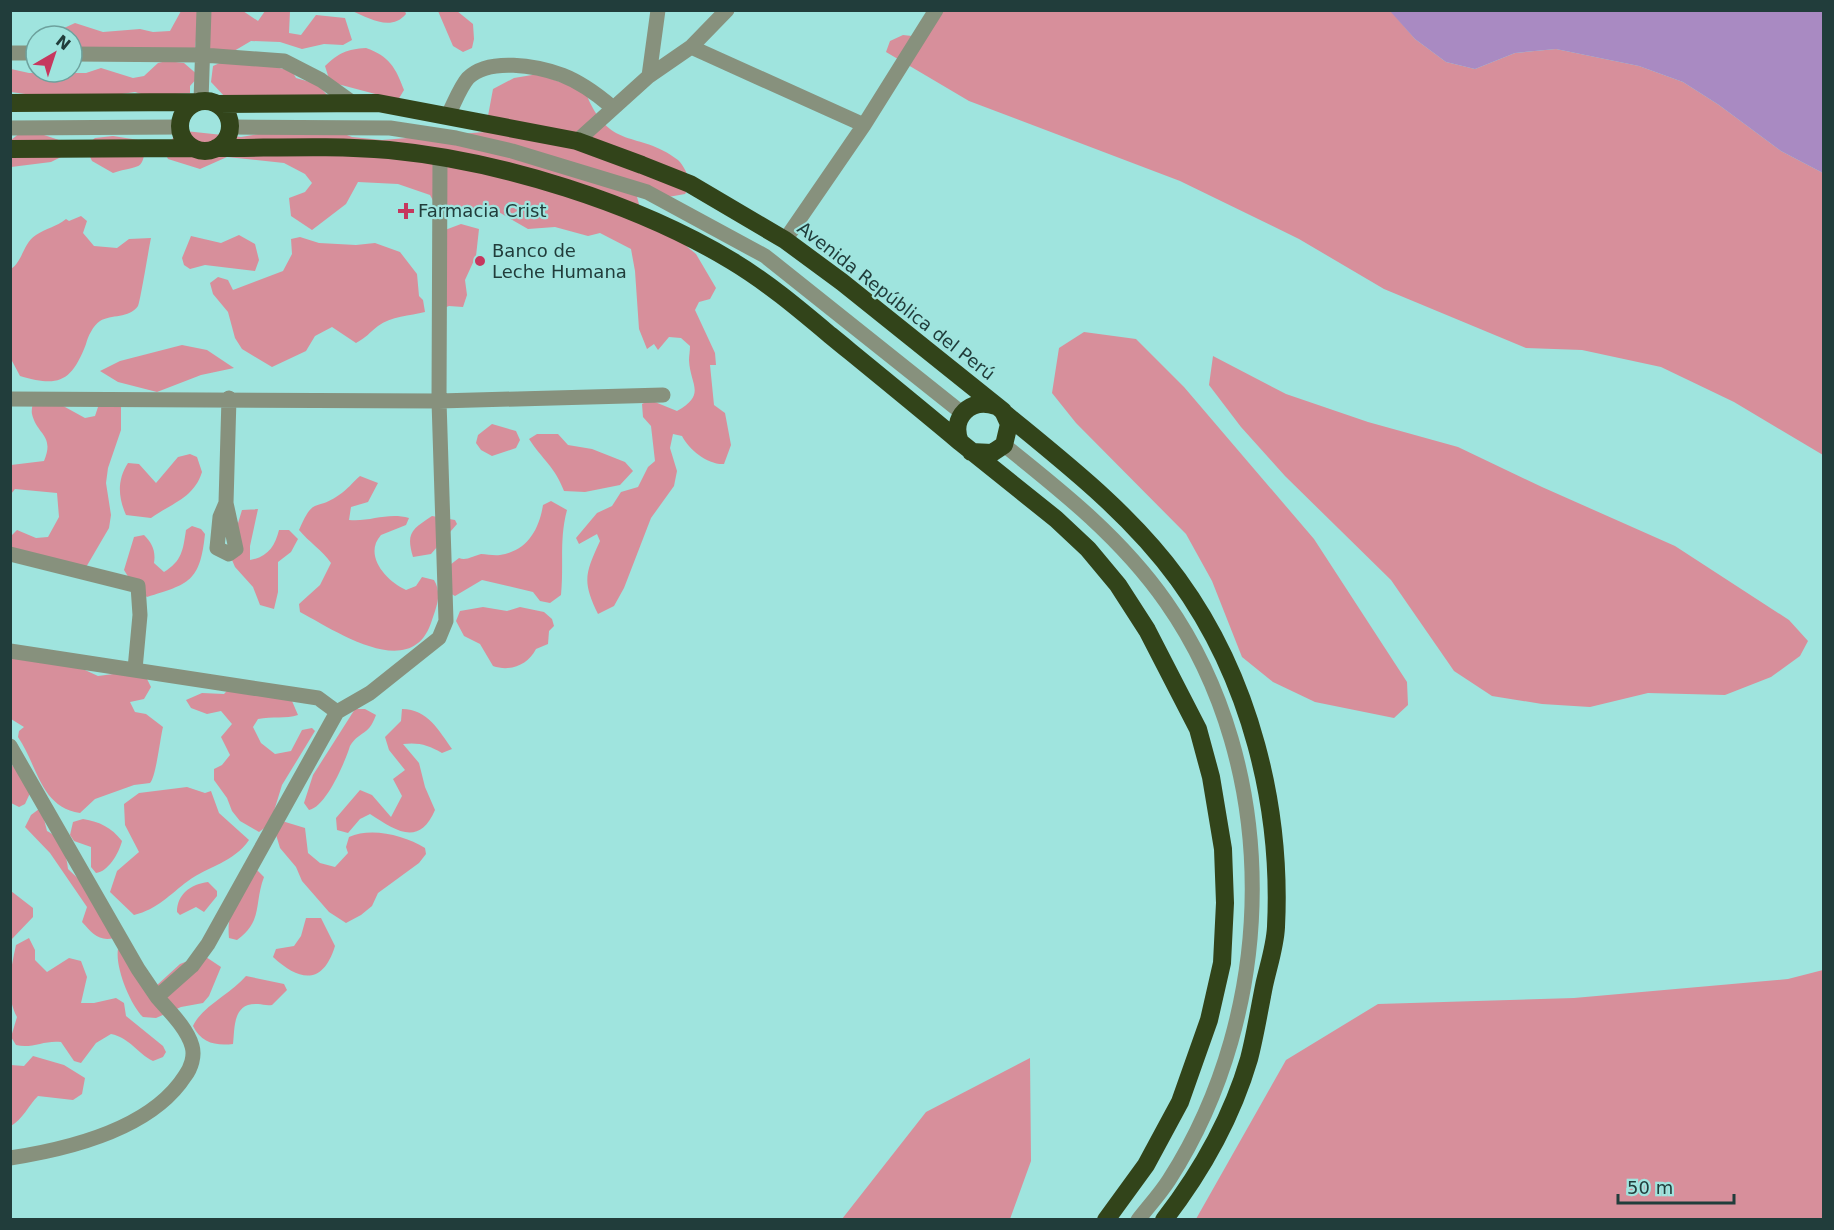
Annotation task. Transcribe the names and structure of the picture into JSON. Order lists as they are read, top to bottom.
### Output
{
  "streets": {
    "highway": ["Avenida República del Perú"]
  },
  "places": {
    "health": ["Farmacia Crist"],
    "other": ["Banco de Leche Humana"]
  },
  "scale_bar": "50 m",
  "north": "top right"
}
